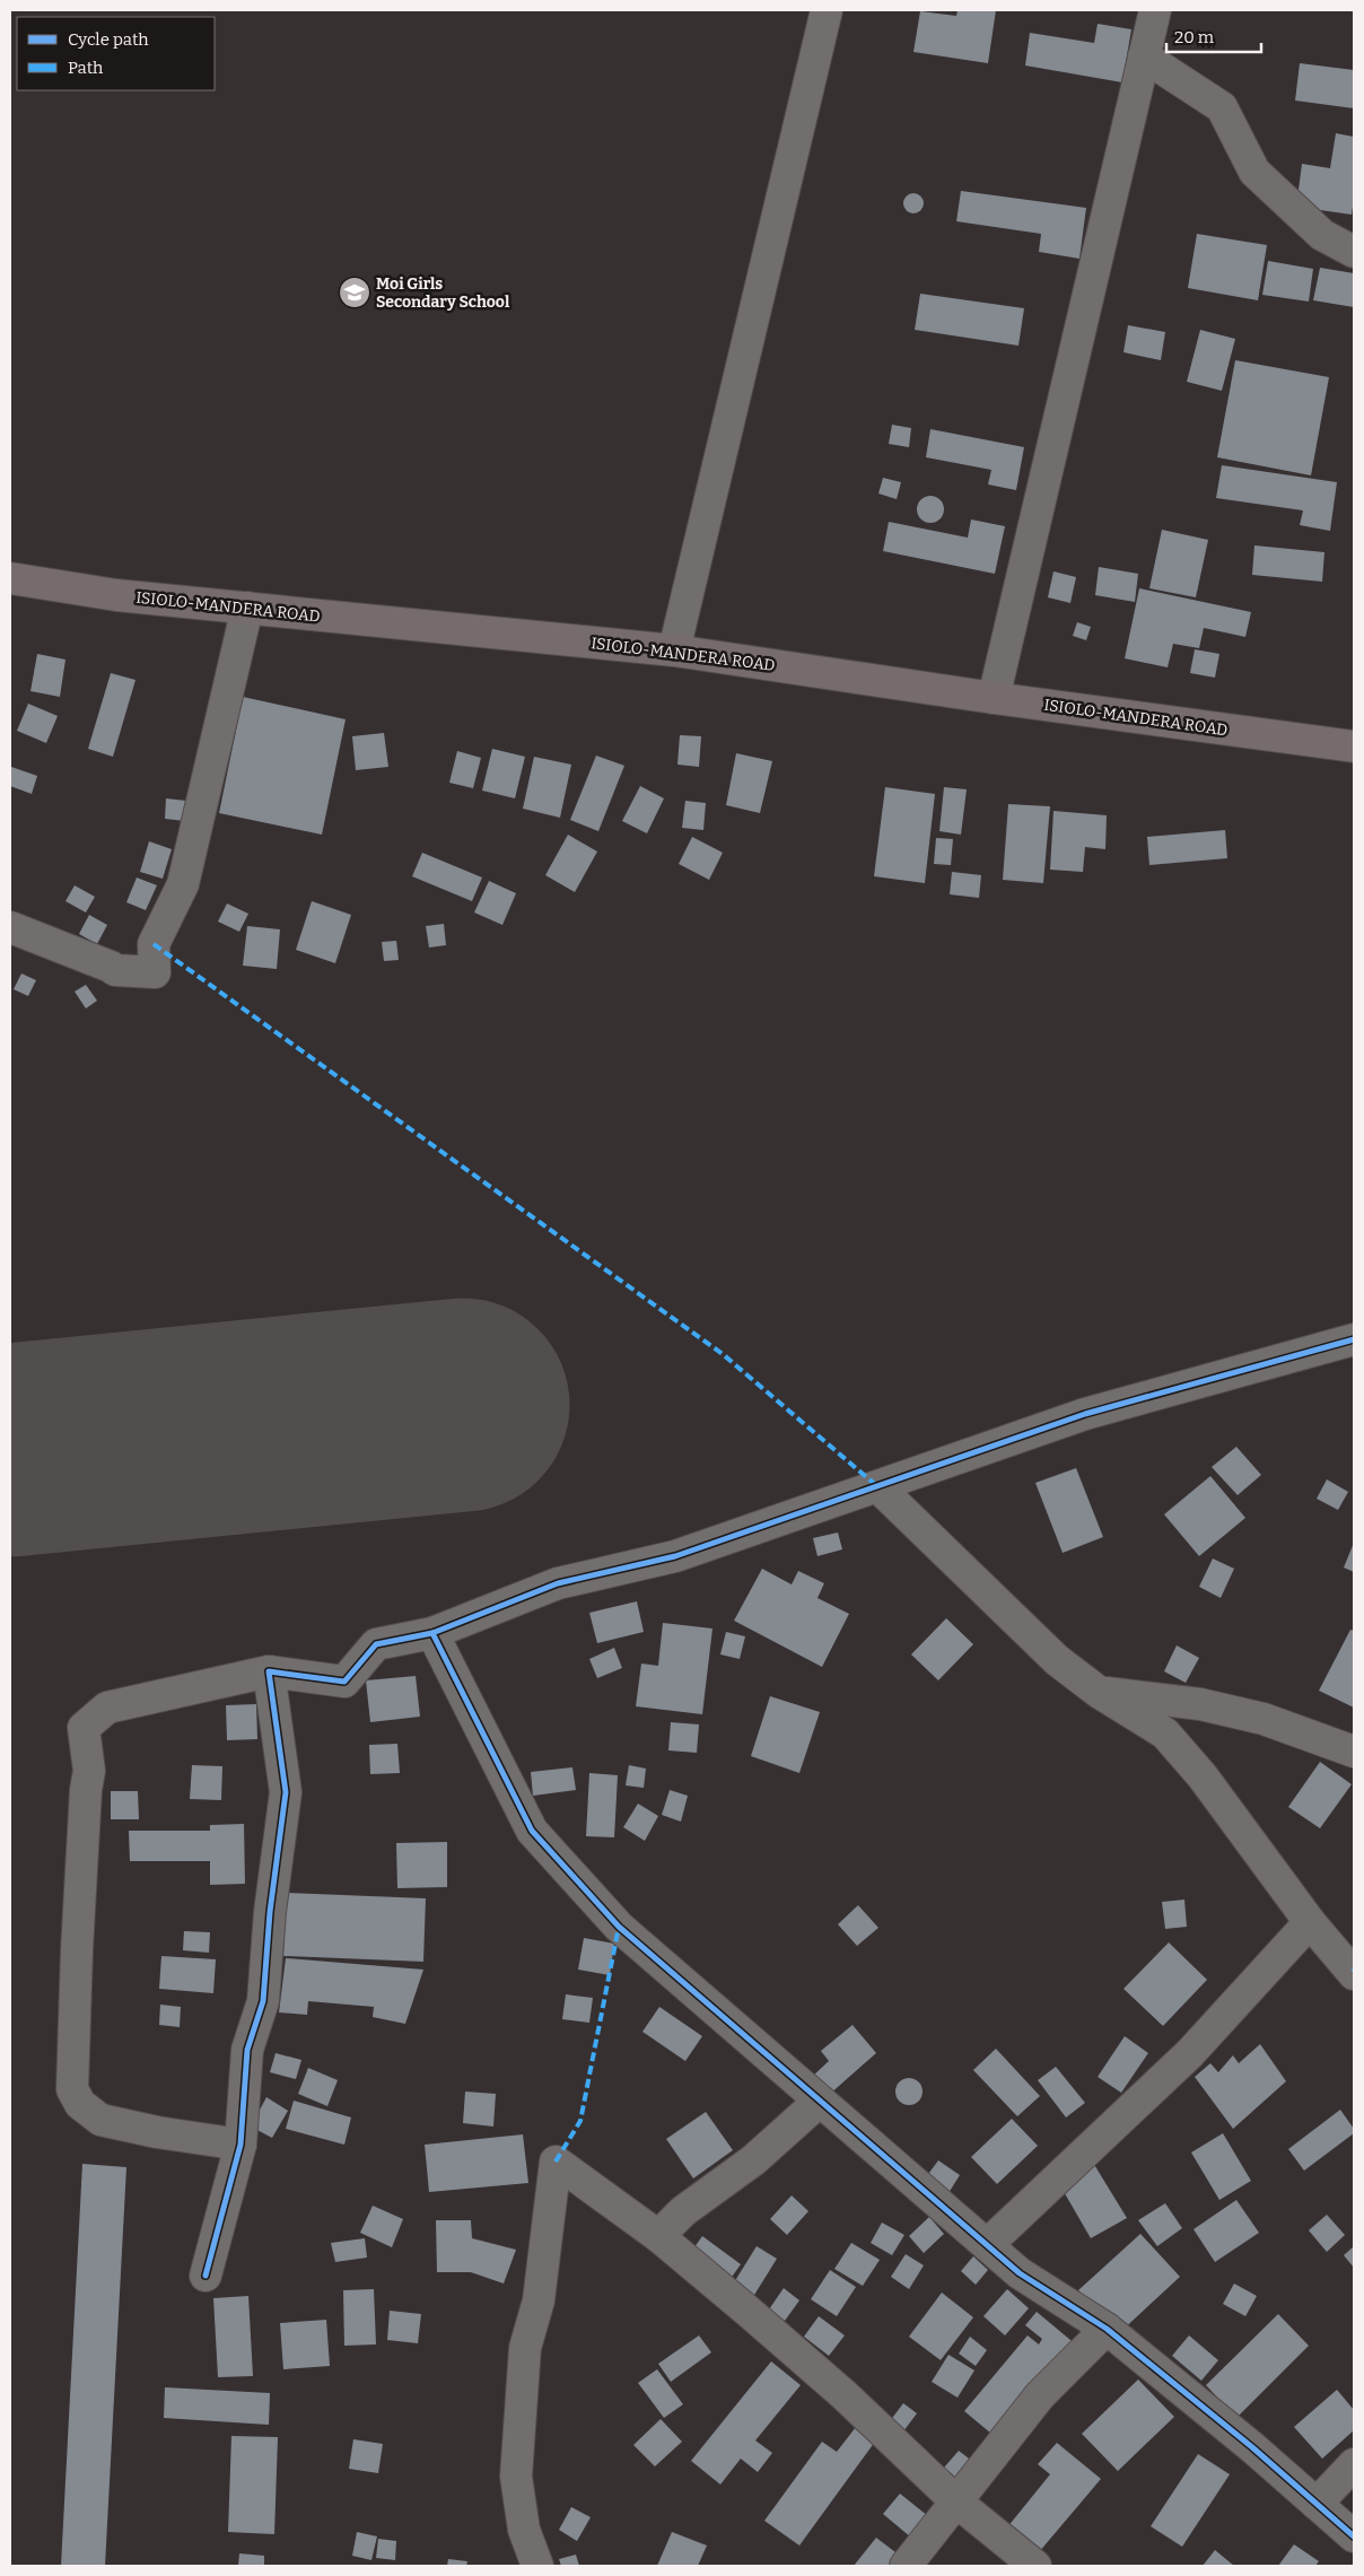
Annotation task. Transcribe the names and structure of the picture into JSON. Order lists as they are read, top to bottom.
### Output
{
  "streets": {
    "highway": ["ISIOLO-MANDERA ROAD"]
  },
  "places": {
    "school or university": ["Moi Girls Secondary School"]
  },
  "legend": ["Cycle path", "Path"],
  "scale_bar": "20 m"
}
